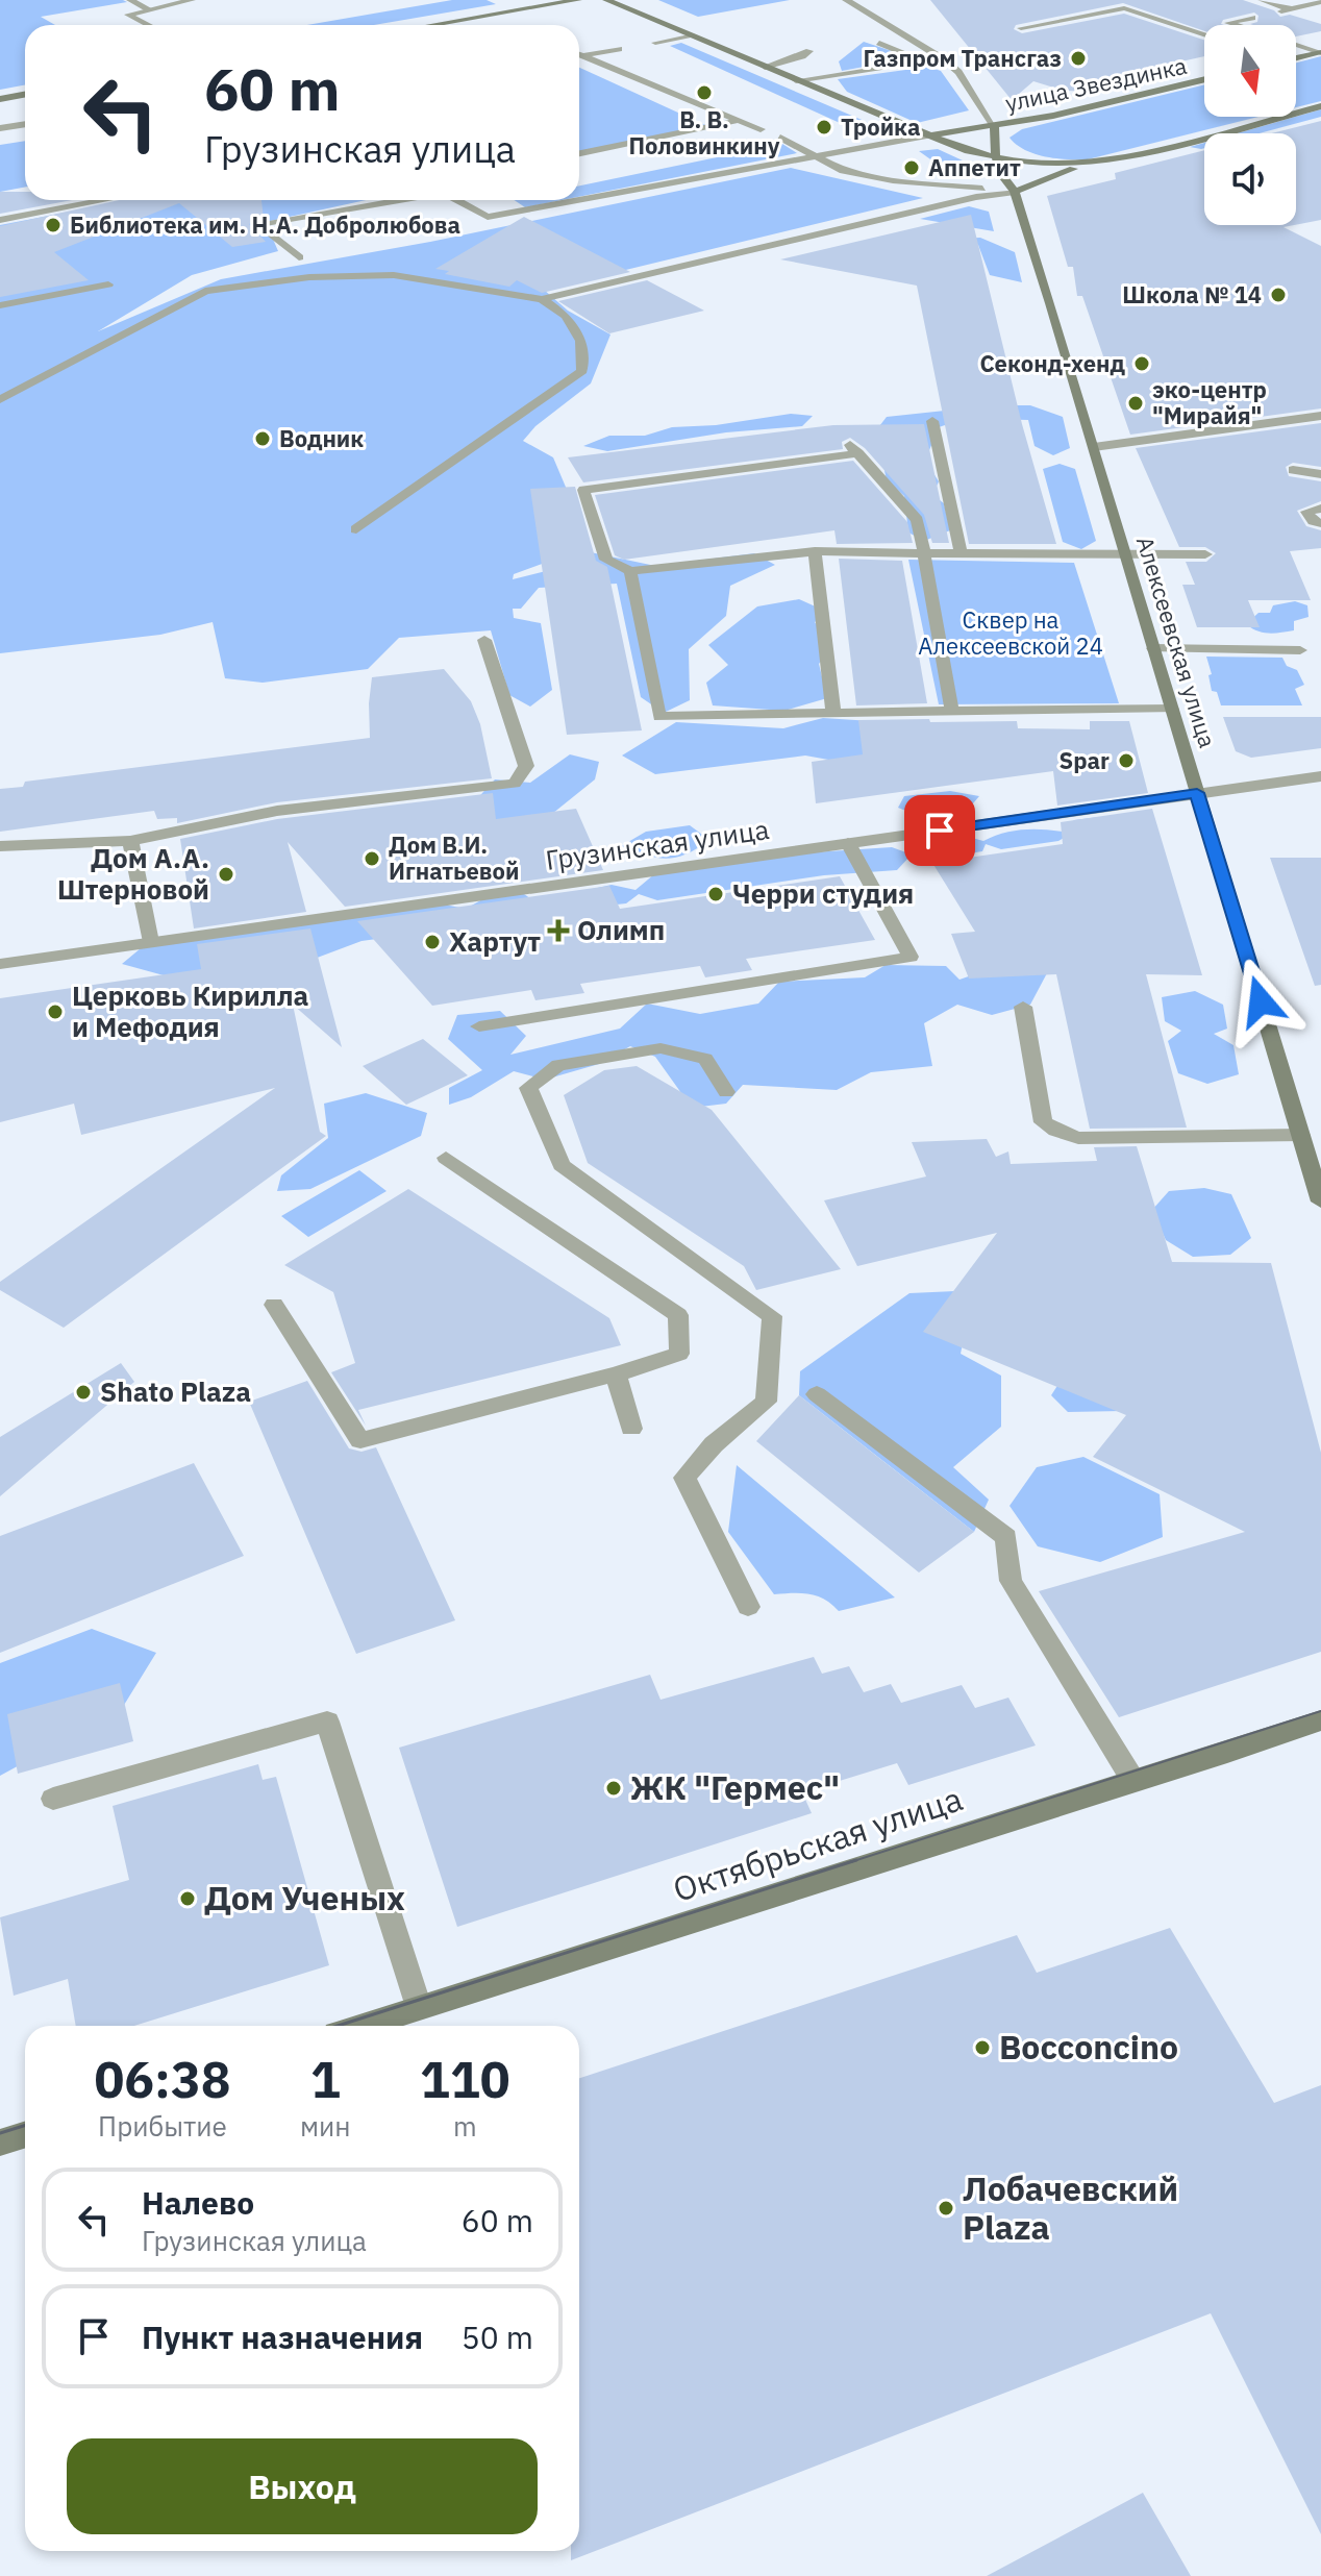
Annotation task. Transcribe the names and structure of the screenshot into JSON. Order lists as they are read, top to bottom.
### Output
{
  "streets": {
    "street": [
      "улица Звездинка",
      "Алексеевская улица",
      "Грузинская улица",
      "Октябрьская улица"
    ]
  },
  "crossings": [
    ["улица Звездинка", "Алексеевская улица"],
    ["Алексеевская улица", "Грузинская улица"]
  ],
  "parks": ["Сквер на Алексеевской 24"],
  "places": {
    "other": [
      "Газпром Трансгаз",
      "В. В. Половинкину",
      "Тройка",
      "Аппетит",
      "Библиотека им. Н.А. Добролюбова",
      "Школа № 14",
      "Секонд-хенд",
      "эко-центр \"Мирайя\"",
      "Водник",
      "Spar",
      "Дом В.И. Игнатьевой",
      "Дом А.А. Штерновой",
      "Черри студия",
      "Хартут",
      "Церковь Кирилла и Мефодия",
      "Shato Plaza",
      "ЖК \"Гермес\"",
      "Дом Ученых",
      "Bocconcino",
      "Лобачевский Plaza"
    ],
    "health": ["Олимп"]
  },
  "north": "bottom",
  "page": {
    "turn": ["60 m", "Грузинская улица"],
    "eta": [
      "06:38",
      "Прибытие",
      "1",
      "мин",
      "110",
      "m"
    ],
    "list": [
      {
        "name": "Налево",
        "note": "Грузинская улица",
        "value": "60 m"
      },
      {
        "name": "Пункт назначения",
        "value": "50 m"
      }
    ],
    "buttons": "Выход"
  }
}
